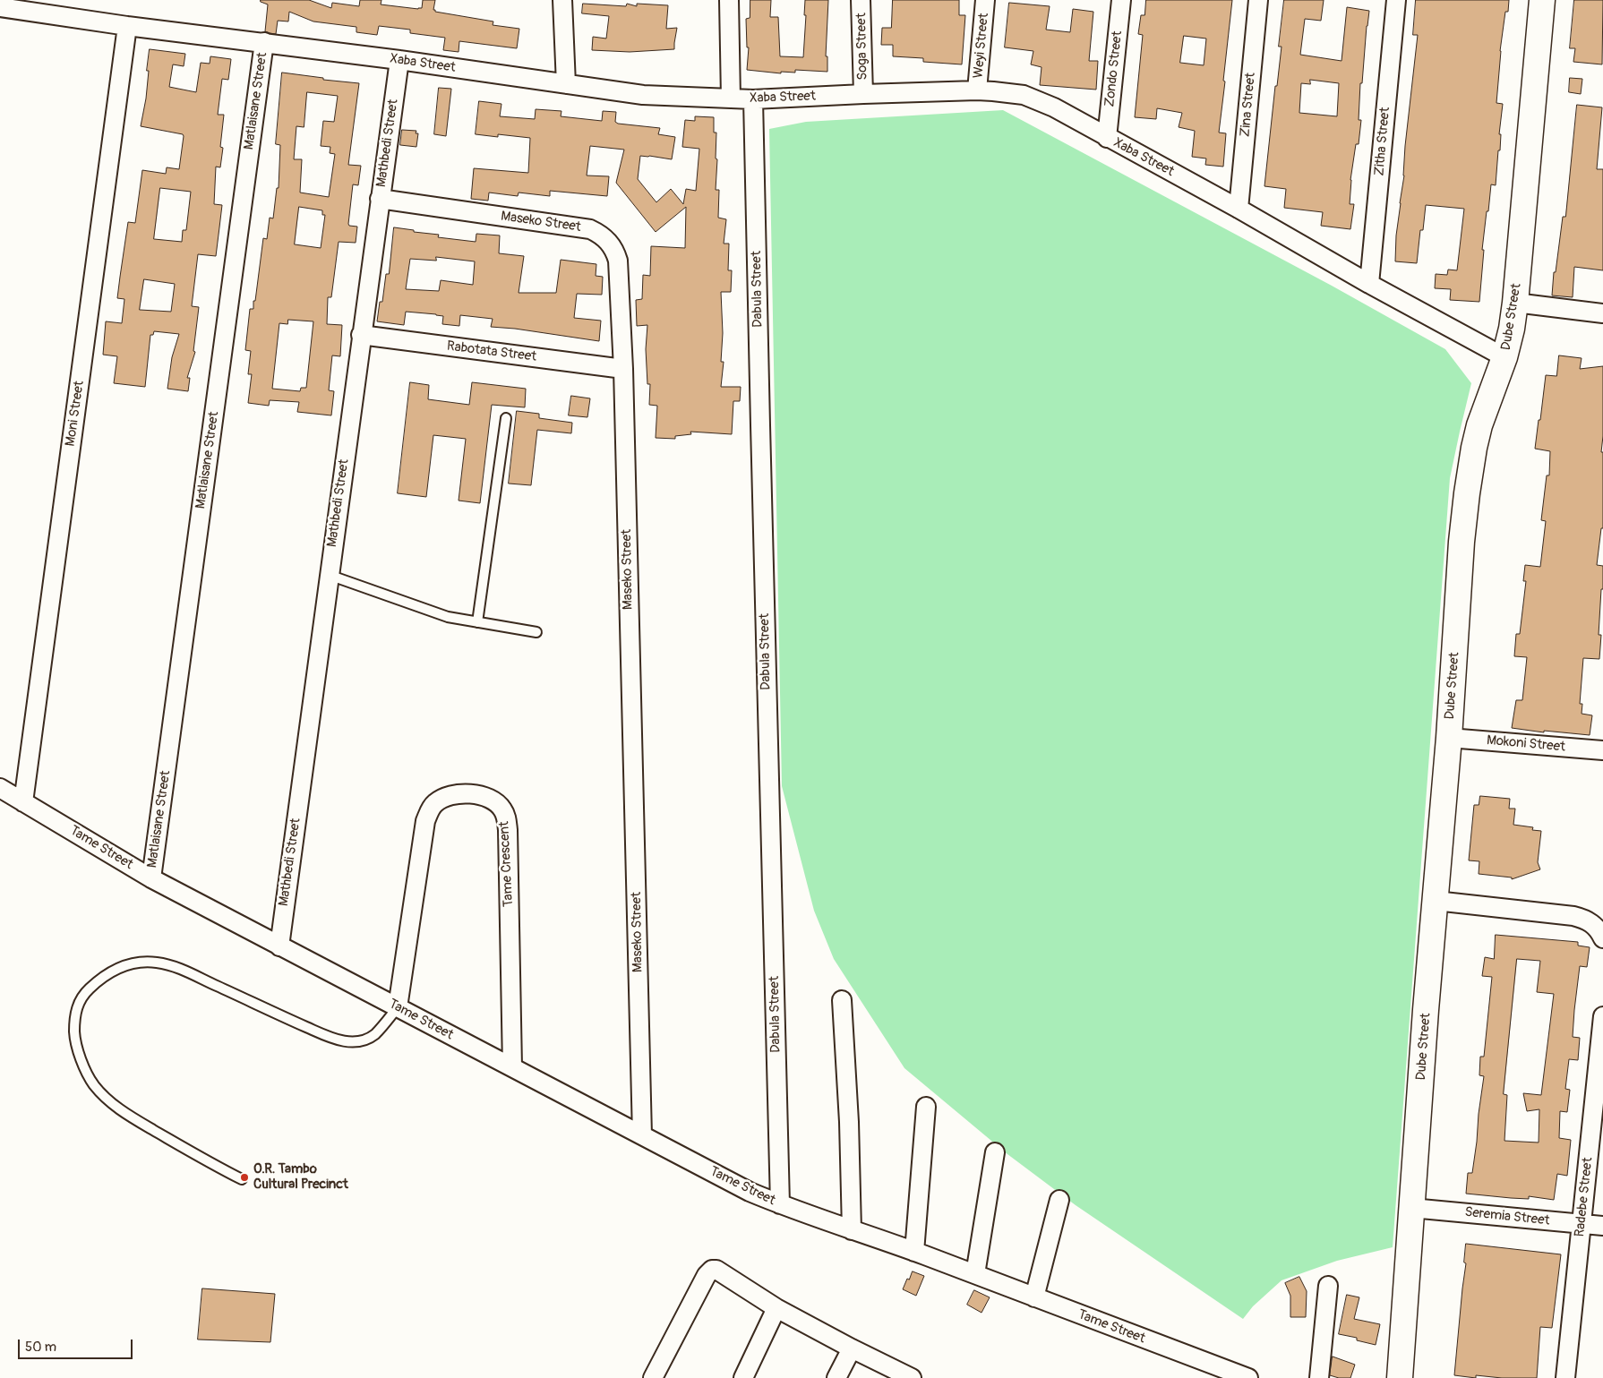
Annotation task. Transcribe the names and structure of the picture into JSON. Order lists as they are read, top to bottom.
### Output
{
  "streets": {
    "street": [
      "Weyi Street",
      "Soga Street",
      "Xaba Street",
      "Zondo Street",
      "Matlaisane Street",
      "Zina Street",
      "Zitha Street",
      "Mathbedi Street",
      "Maseko Street",
      "Dabula Street",
      "Dube Street",
      "Rabotata Street",
      "Moni Street",
      "Mokoni Street",
      "Tame Street",
      "Tame Crescent",
      "Radebe Street",
      "Seremia Street"
    ]
  },
  "crossings": [
    ["Weyi Street", "Xaba Street"],
    ["Soga Street", "Xaba Street"],
    ["Xaba Street", "Zondo Street"],
    ["Xaba Street", "Matlaisane Street"],
    ["Xaba Street", "Zina Street"],
    ["Xaba Street", "Zitha Street"],
    ["Xaba Street", "Mathbedi Street"],
    ["Xaba Street", "Dabula Street"],
    ["Xaba Street", "Dube Street"],
    ["Xaba Street", "Moni Street"],
    ["Matlaisane Street", "Tame Street"],
    ["Mathbedi Street", "Maseko Street"],
    ["Mathbedi Street", "Rabotata Street"],
    ["Mathbedi Street", "Tame Street"],
    ["Maseko Street", "Rabotata Street"],
    ["Maseko Street", "Tame Street"],
    ["Dabula Street", "Tame Street"],
    ["Dube Street", "Mokoni Street"],
    ["Dube Street", "Seremia Street"],
    ["Moni Street", "Tame Street"],
    ["Tame Street", "Tame Crescent"],
    ["Radebe Street", "Seremia Street"]
  ],
  "places": ["O.R. Tambo Cultural Precinct"],
  "scale_bar": "50 m"
}
